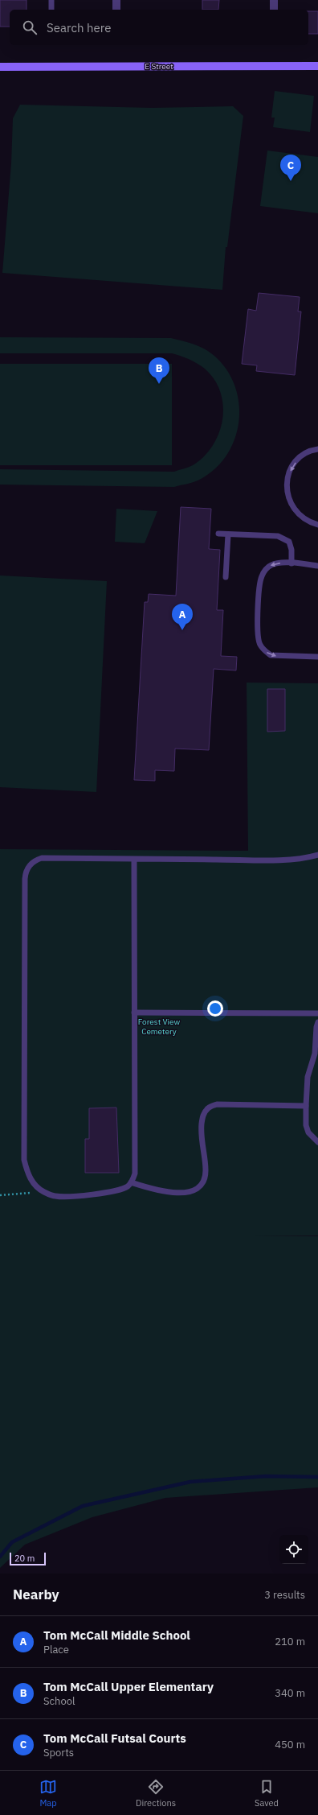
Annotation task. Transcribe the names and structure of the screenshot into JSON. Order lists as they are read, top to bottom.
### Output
{
  "streets": {
    "main road": ["E Street"]
  },
  "parks": ["Forest View Cemetery"],
  "scale_bar": "20 m",
  "page": {
    "search": "Search here",
    "pins": ["C", "B", "A"],
    "scale": "20 m",
    "heading": ["Nearby", "3 results"],
    "list": [
      {
        "mark": "A",
        "name": "Tom McCall Middle School",
        "note": "Place",
        "value": "210 m"
      },
      {
        "mark": "B",
        "name": "Tom McCall Upper Elementary",
        "note": "School",
        "value": "340 m"
      },
      {
        "mark": "C",
        "name": "Tom McCall Futsal Courts",
        "note": "Sports",
        "value": "450 m"
      }
    ],
    "nav": ["Map", "Directions", "Saved"]
  }
}
